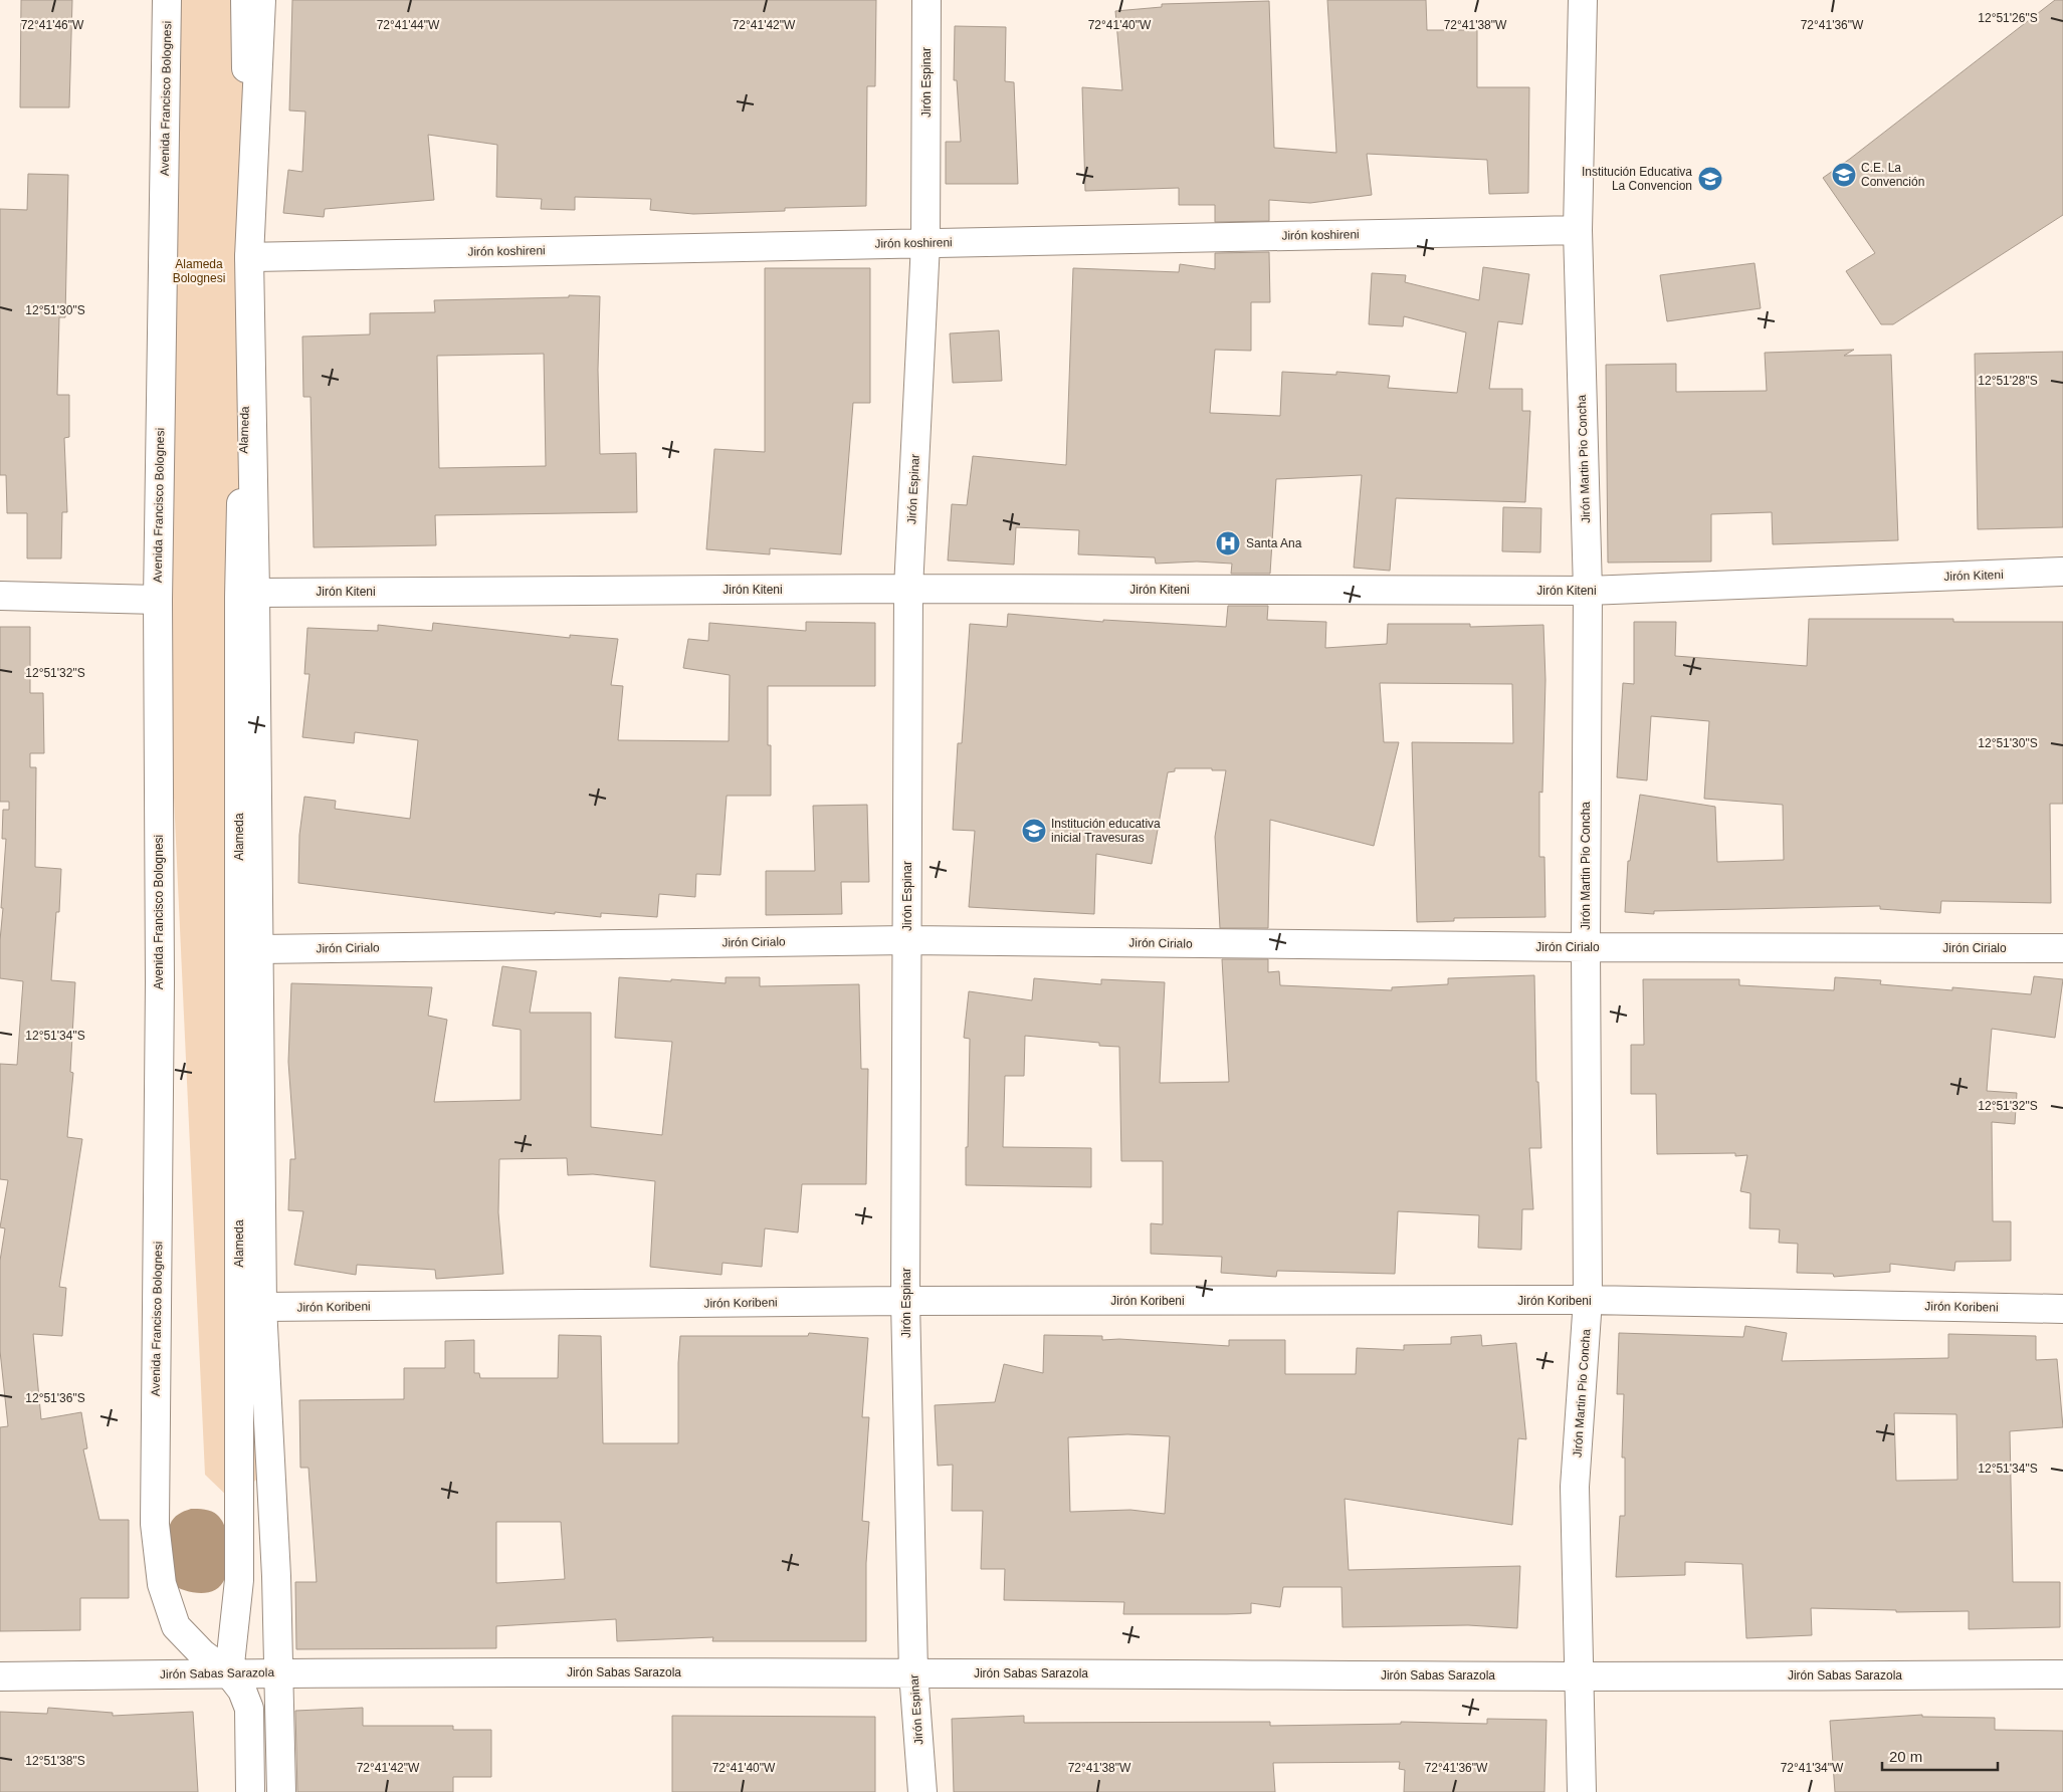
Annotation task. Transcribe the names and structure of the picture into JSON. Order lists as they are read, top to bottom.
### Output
{
  "streets": {
    "street": [
      "Jirón Espinar",
      "Avenida Francisco Bolognesi",
      "Jirón koshireni",
      "Alameda",
      "Jirón Martin Pio Concha",
      "Jirón Kiteni",
      "Jirón Cirialo",
      "Jirón Koribeni",
      "Jirón Sabas Sarazola"
    ]
  },
  "crossings": [
    ["Jirón Espinar", "Jirón koshireni"],
    ["Jirón Espinar", "Jirón Kiteni"],
    ["Jirón Espinar", "Jirón Cirialo"],
    ["Jirón Espinar", "Jirón Koribeni"],
    ["Jirón Espinar", "Jirón Sabas Sarazola"],
    ["Avenida Francisco Bolognesi", "Alameda"],
    ["Avenida Francisco Bolognesi", "Jirón Sabas Sarazola"],
    ["Jirón koshireni", "Alameda"],
    ["Jirón koshireni", "Jirón Martin Pio Concha"],
    ["Alameda", "Jirón Sabas Sarazola"],
    ["Jirón Martin Pio Concha", "Jirón Kiteni"],
    ["Jirón Martin Pio Concha", "Jirón Cirialo"],
    ["Jirón Martin Pio Concha", "Jirón Koribeni"],
    ["Jirón Martin Pio Concha", "Jirón Sabas Sarazola"]
  ],
  "parks": ["Alameda Bolognesi"],
  "places": {
    "school or university": ["C.E. La Convención", "Institución Educativa La Convencion", "Institución educativa inicial Travesuras"],
    "hospital": ["Santa Ana"]
  },
  "scale_bar": "20 m",
  "coordinates": [
    "12°51'26\"S",
    "72°41'46\"W",
    "72°41'44\"W",
    "72°41'42\"W",
    "72°41'40\"W",
    "72°41'38\"W",
    "72°41'36\"W",
    "12°51'30\"S",
    "12°51'28\"S",
    "12°51'32\"S",
    "12°51'34\"S",
    "12°51'36\"S",
    "12°51'38\"S",
    "72°41'34\"W"
  ]
}
